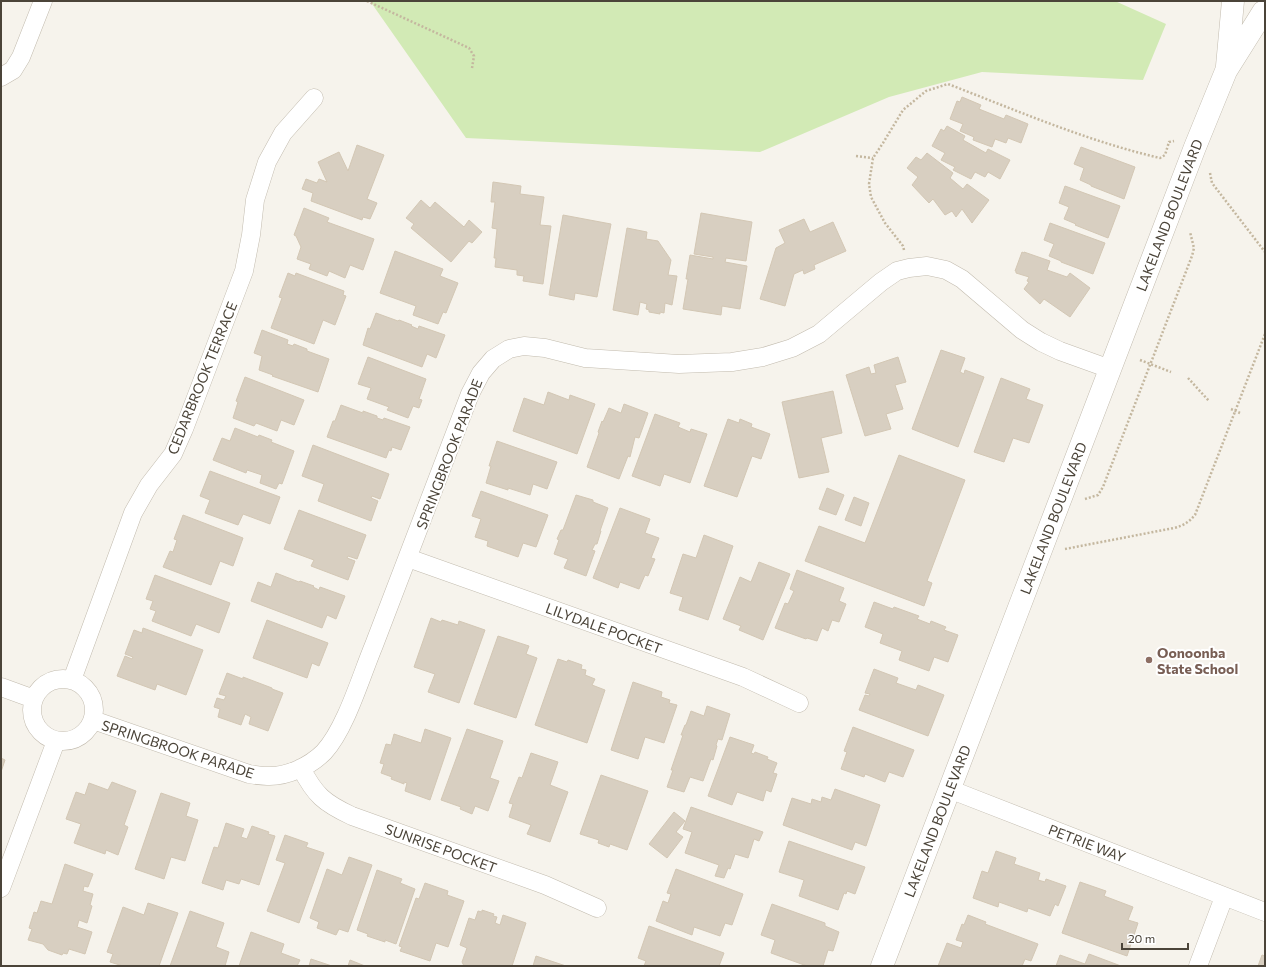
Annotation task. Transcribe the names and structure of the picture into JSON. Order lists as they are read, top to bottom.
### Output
{
  "streets": {
    "street": [
      "LAKELAND BOULEVARD",
      "CEDARBROOK TERRACE",
      "SPRINGBROOK PARADE",
      "LILYDALE POCKET",
      "PETRIE WAY",
      "SUNRISE POCKET"
    ]
  },
  "crossings": [
    ["LAKELAND BOULEVARD", "SPRINGBROOK PARADE"],
    ["LAKELAND BOULEVARD", "PETRIE WAY"],
    ["CEDARBROOK TERRACE", "SPRINGBROOK PARADE"],
    ["SPRINGBROOK PARADE", "LILYDALE POCKET"],
    ["SPRINGBROOK PARADE", "SUNRISE POCKET"]
  ],
  "places": ["Oonoonba State School"],
  "scale_bar": "20 m"
}
